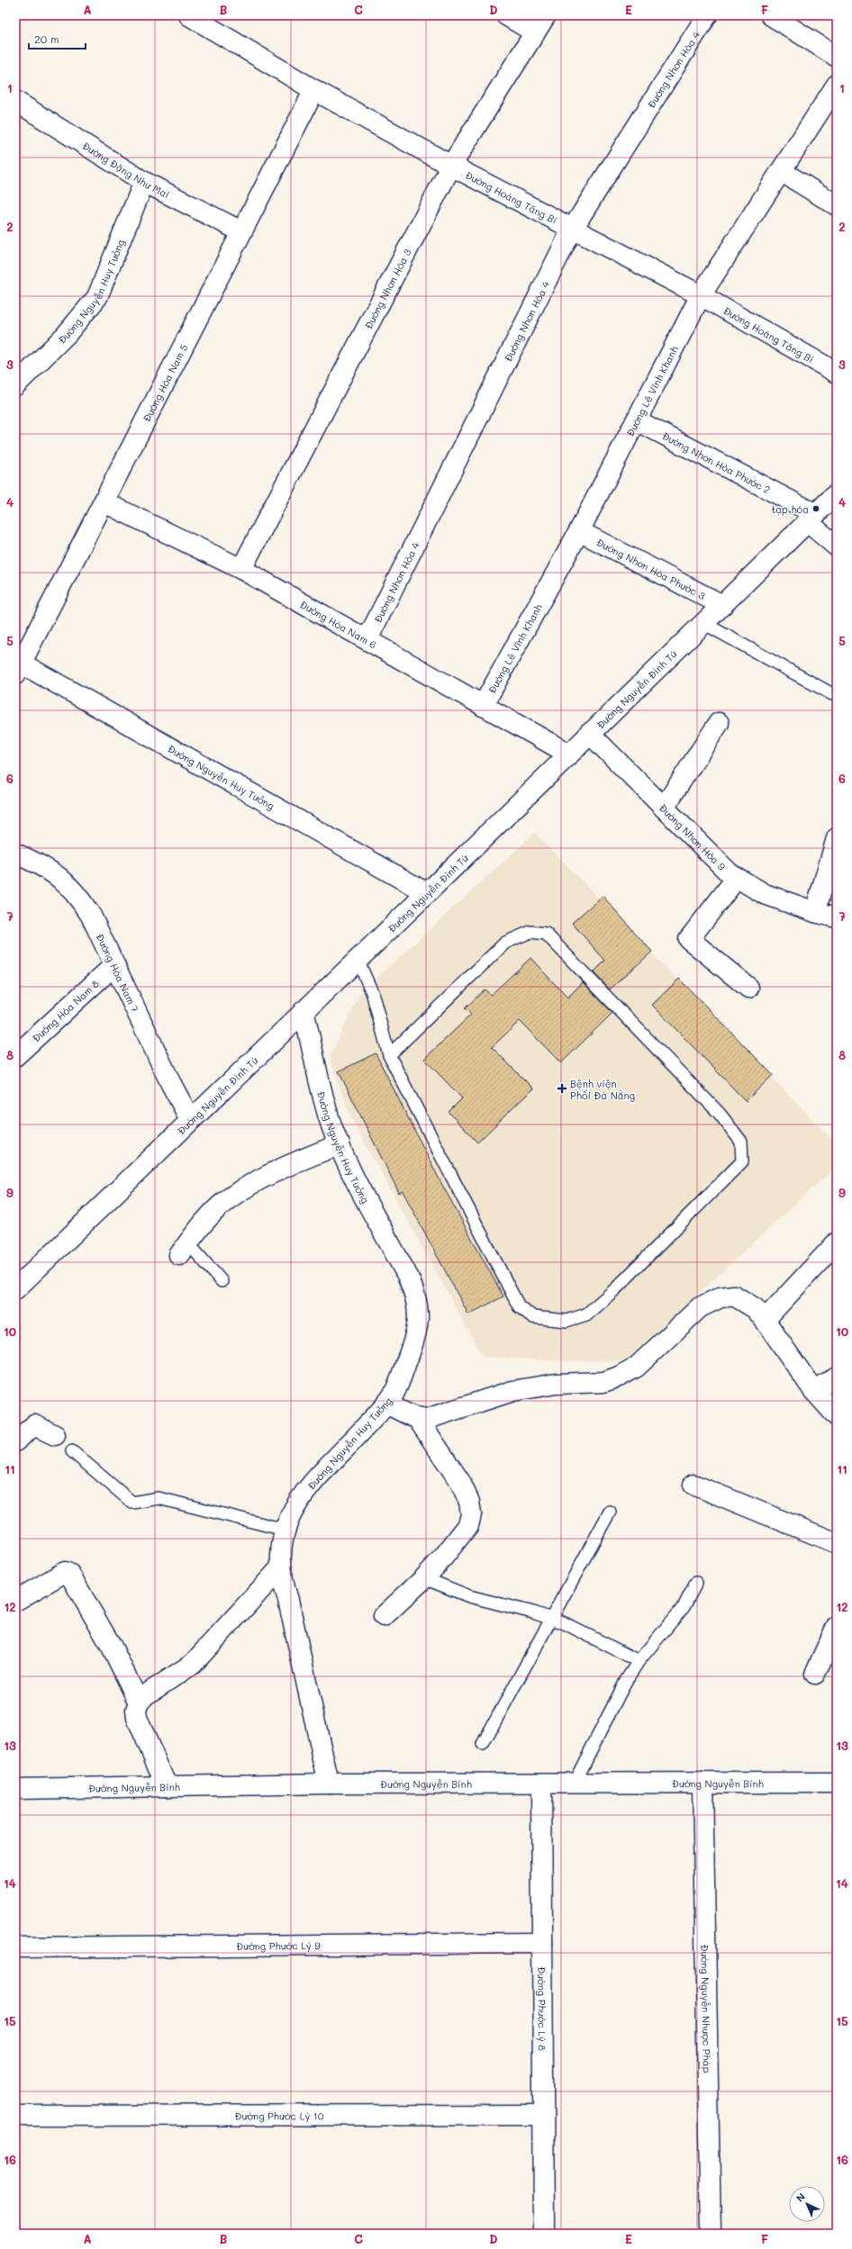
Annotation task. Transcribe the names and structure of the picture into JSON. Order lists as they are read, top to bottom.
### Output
{
  "streets": {
    "street": [
      "Đường Nhơn Hòa 4",
      "Đường Đặng Như Mai",
      "Đường Hoàng Tăng Bí",
      "Đường Nhơn Hòa 3",
      "Đường Nguyễn Huy Tưởng",
      "Đường Hòa Nam 5",
      "Đường Lê Vĩnh Khanh",
      "Đường Nhơn Hòa Phước 2",
      "Đường Nhơn Hòa Phước 3",
      "Đường Hòa Nam 6",
      "Đường Nguyễn Đình Tứ",
      "Đường Nhơn Hòa 9",
      "Đường Hòa Nam 7",
      "Đường Hòa Nam 8",
      "Đường Nguyễn Bính",
      "Đường Phước Lý 9",
      "Đường Phước Lý 8",
      "Đường Nguyễn Nhược Pháp",
      "Đường Phước Lý 10"
    ]
  },
  "crossings": [
    ["Đường Nhơn Hòa 4", "Đường Hoàng Tăng Bí"],
    ["Đường Nhơn Hòa 4", "Đường Hòa Nam 6"],
    ["Đường Đặng Như Mai", "Đường Nguyễn Huy Tưởng"],
    ["Đường Đặng Như Mai", "Đường Hòa Nam 5"],
    ["Đường Hoàng Tăng Bí", "Đường Nhơn Hòa 3"],
    ["Đường Hoàng Tăng Bí", "Đường Hòa Nam 5"],
    ["Đường Hoàng Tăng Bí", "Đường Lê Vĩnh Khanh"],
    ["Đường Nhơn Hòa 3", "Đường Hòa Nam 6"],
    ["Đường Nguyễn Huy Tưởng", "Đường Hòa Nam 5"],
    ["Đường Nguyễn Huy Tưởng", "Đường Nguyễn Đình Tứ"],
    ["Đường Nguyễn Huy Tưởng", "Đường Nguyễn Bính"],
    ["Đường Hòa Nam 5", "Đường Hòa Nam 6"],
    ["Đường Lê Vĩnh Khanh", "Đường Nhơn Hòa Phước 2"],
    ["Đường Lê Vĩnh Khanh", "Đường Nhơn Hòa Phước 3"],
    ["Đường Lê Vĩnh Khanh", "Đường Hòa Nam 6"],
    ["Đường Nhơn Hòa Phước 2", "Đường Nguyễn Đình Tứ"],
    ["Đường Nhơn Hòa Phước 3", "Đường Nguyễn Đình Tứ"],
    ["Đường Hòa Nam 6", "Đường Nguyễn Đình Tứ"],
    ["Đường Nguyễn Đình Tứ", "Đường Nhơn Hòa 9"],
    ["Đường Nguyễn Đình Tứ", "Đường Hòa Nam 7"],
    ["Đường Hòa Nam 7", "Đường Hòa Nam 8"],
    ["Đường Nguyễn Bính", "Đường Phước Lý 8"],
    ["Đường Nguyễn Bính", "Đường Nguyễn Nhược Pháp"],
    ["Đường Phước Lý 9", "Đường Phước Lý 8"],
    ["Đường Phước Lý 8", "Đường Phước Lý 10"]
  ],
  "places": {
    "other": ["tạp hóa"],
    "health": ["Bệnh viện Phổi Đà Nẵng"]
  },
  "scale_bar": "20 m",
  "north": "top left",
  "grid": {
    "columns": [
      "A",
      "B",
      "C",
      "D",
      "E",
      "F"
    ],
    "rows": [
      "1",
      "2",
      "3",
      "4",
      "5",
      "6",
      "7",
      "8",
      "9",
      "10",
      "11",
      "12",
      "13",
      "14",
      "15",
      "16"
    ]
  }
}
